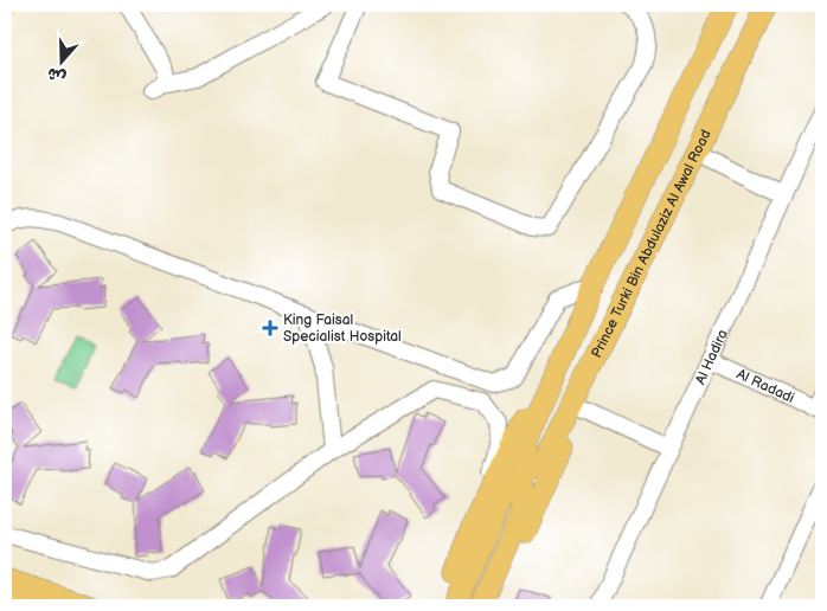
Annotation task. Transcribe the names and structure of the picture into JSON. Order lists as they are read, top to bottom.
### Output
{
  "streets": {
    "main road": ["Prince Turki Bin Abdulaziz Al Awal Road"],
    "street": ["Al Hadira", "Al Radadi"]
  },
  "crossings": [
    ["Al Hadira", "Al Radadi"]
  ],
  "places": {
    "health": ["King Faisal Specialist Hospital"]
  },
  "north": "bottom"
}
